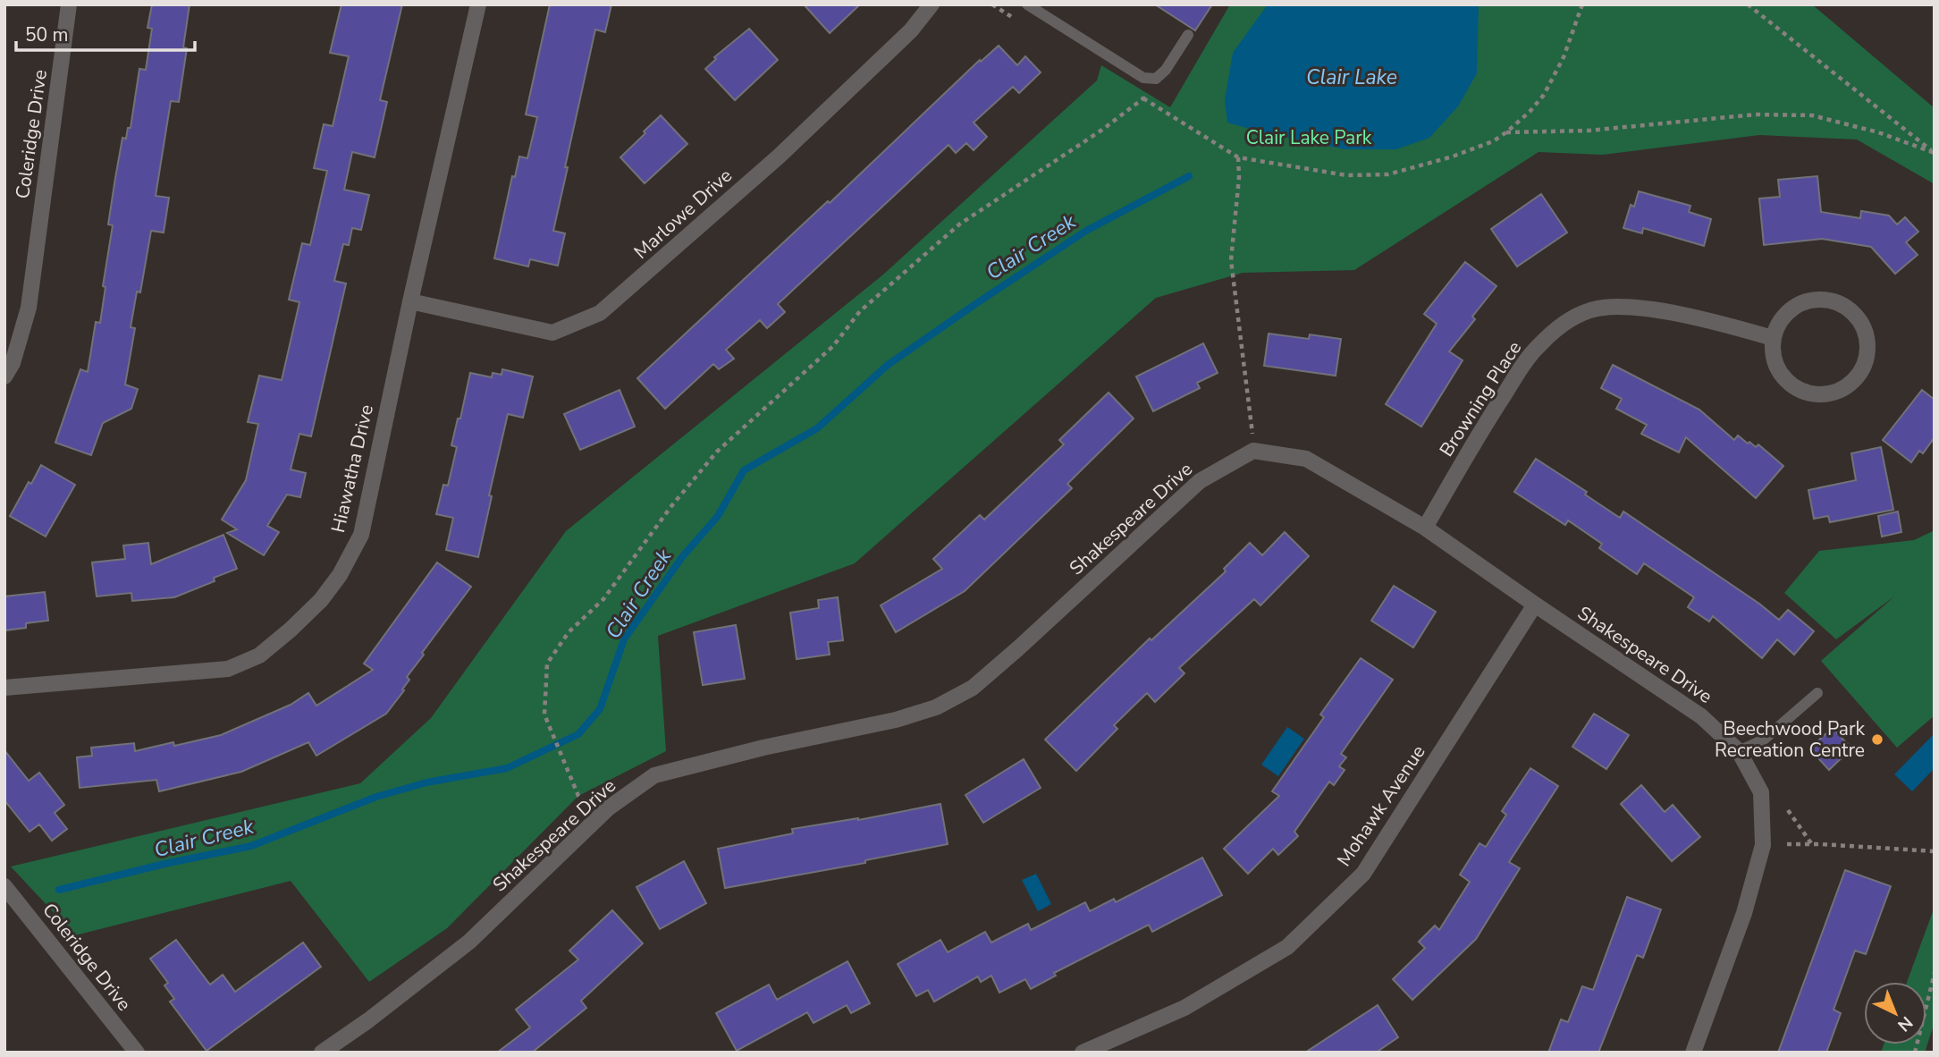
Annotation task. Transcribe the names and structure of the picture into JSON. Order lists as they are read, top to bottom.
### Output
{
  "streets": {
    "street": [
      "Coleridge Drive",
      "Marlowe Drive",
      "Browning Place",
      "Hiawatha Drive",
      "Shakespeare Drive",
      "Mohawk Avenue"
    ]
  },
  "crossings": [
    ["Marlowe Drive", "Hiawatha Drive"],
    ["Browning Place", "Shakespeare Drive"],
    ["Shakespeare Drive", "Mohawk Avenue"]
  ],
  "water": ["Clair Lake", "Clair Creek"],
  "parks": ["Clair Lake Park"],
  "places": ["Beechwood Park Recreation Centre"],
  "scale_bar": "50 m",
  "north": "bottom right"
}
